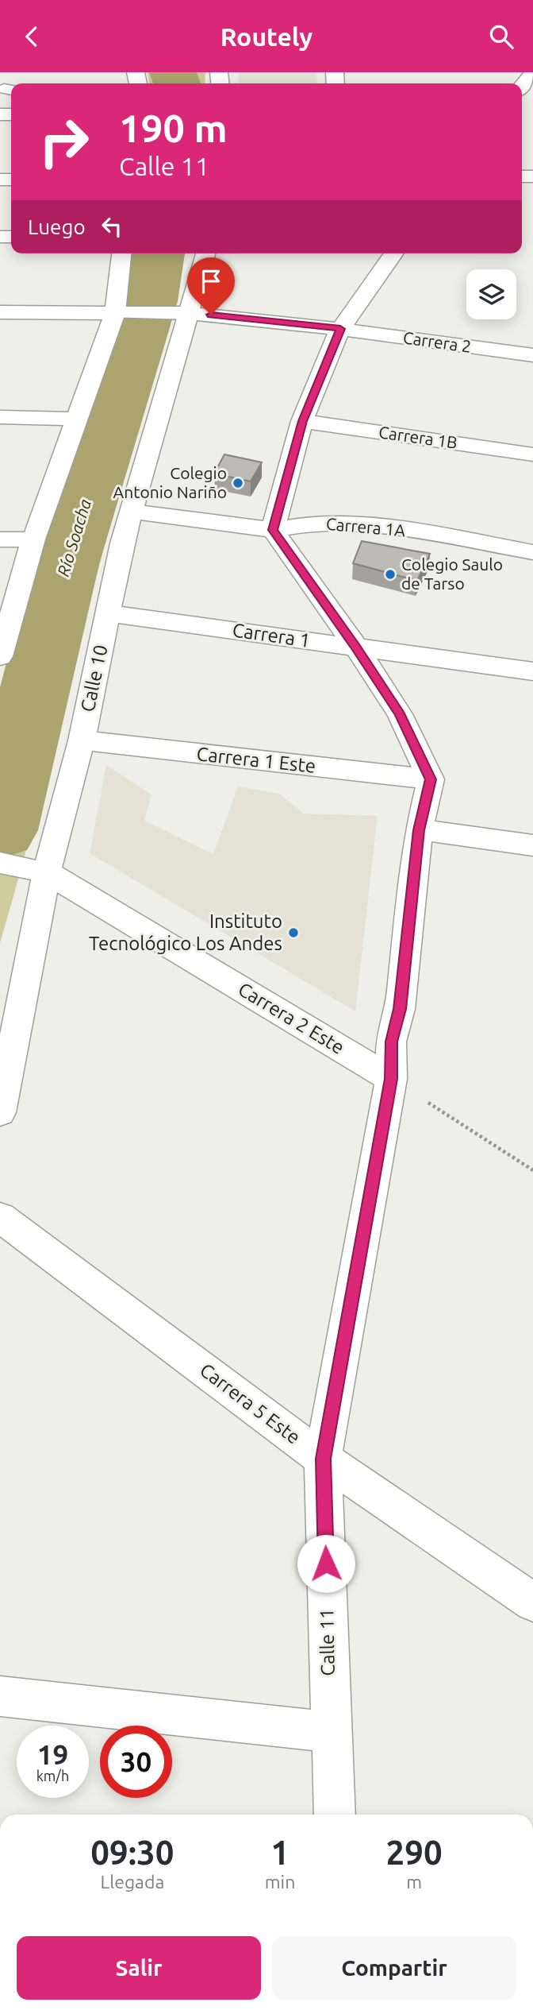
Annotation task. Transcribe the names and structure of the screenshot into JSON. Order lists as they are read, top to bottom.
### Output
{
  "streets": {
    "street": [
      "Carrera 2",
      "Carrera 1B",
      "Carrera 1A",
      "Carrera 1",
      "Calle 10",
      "Carrera 1 Este",
      "Carrera 2 Este",
      "Carrera 5 Este",
      "Calle 11"
    ]
  },
  "crossings": [
    ["Carrera 2", "Calle 10"],
    ["Carrera 1A", "Calle 10"],
    ["Carrera 1", "Calle 10"],
    ["Calle 10", "Carrera 1 Este"],
    ["Calle 10", "Carrera 2 Este"],
    ["Carrera 1 Este", "Calle 11"],
    ["Carrera 2 Este", "Calle 11"],
    ["Carrera 5 Este", "Calle 11"]
  ],
  "water": ["Río Soacha"],
  "places": ["Colegio Antonio Nariño", "Colegio Saulo de Tarso", "Instituto Tecnológico Los Andes"],
  "page": {
    "header": "Routely",
    "turn": ["190 m", "Calle 11"],
    "then": "Luego",
    "speed": "19 km/h",
    "limit": "30",
    "eta": [
      "09:30",
      "Llegada",
      "1",
      "min",
      "290",
      "m"
    ],
    "buttons": ["Salir", "Compartir"]
  }
}
